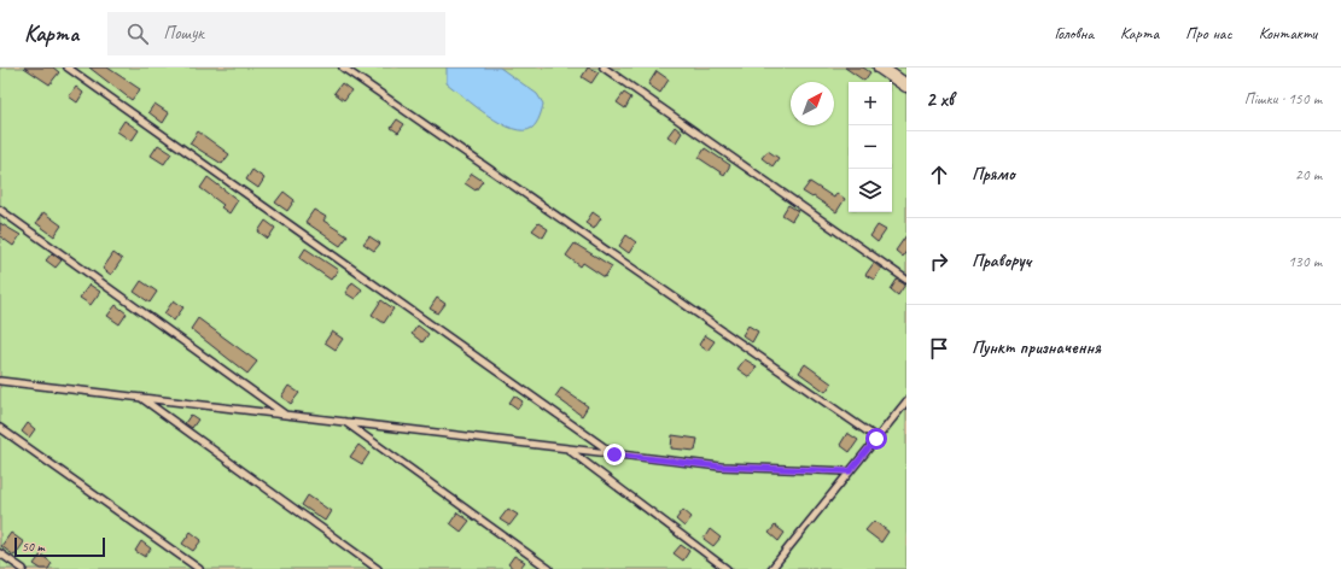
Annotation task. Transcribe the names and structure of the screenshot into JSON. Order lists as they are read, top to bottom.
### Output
{
  "scale_bar": "50 m",
  "north": "top right",
  "page": {
    "header": "Карта",
    "search": "Пошук",
    "nav": [
      "Головна",
      "Карта",
      "Про нас",
      "Контакти"
    ],
    "heading": ["2 хв", "Пішки · 150 m"],
    "map_buttons": ["+", "−"],
    "list": [
      ["Прямо", "20 m"],
      ["Праворуч", "130 m"],
      "Пункт призначення"
    ],
    "scale": "50 m"
  }
}
